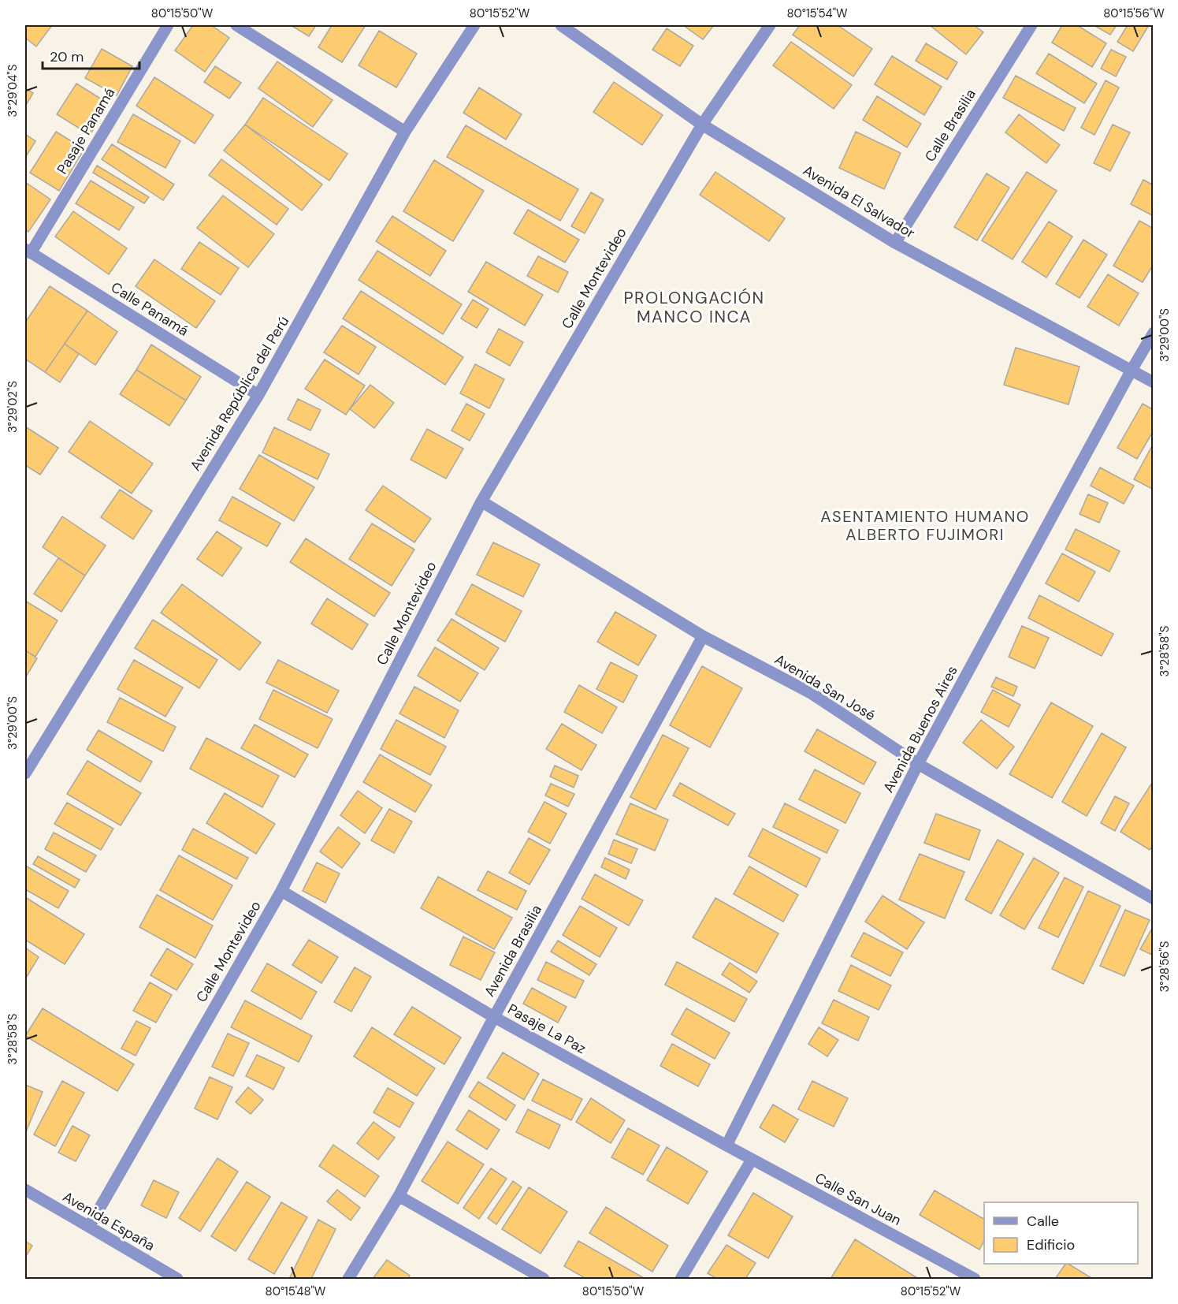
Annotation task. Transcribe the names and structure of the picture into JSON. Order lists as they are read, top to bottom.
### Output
{
  "streets": {
    "street": [
      "Calle Brasilia",
      "Pasaje Panamá",
      "Avenida El Salvador",
      "Calle Montevideo",
      "Calle Panamá",
      "Avenida República del Perú",
      "Avenida San José",
      "Avenida Buenos Aires",
      "Avenida Brasilia",
      "Pasaje La Paz",
      "Calle San Juan",
      "Avenida España"
    ]
  },
  "crossings": [
    ["Calle Brasilia", "Avenida El Salvador"],
    ["Pasaje Panamá", "Calle Panamá"],
    ["Avenida El Salvador", "Calle Montevideo"],
    ["Avenida El Salvador", "Avenida Buenos Aires"],
    ["Calle Montevideo", "Avenida San José"],
    ["Calle Montevideo", "Pasaje La Paz"],
    ["Calle Montevideo", "Avenida España"],
    ["Calle Panamá", "Avenida República del Perú"],
    ["Avenida San José", "Avenida Buenos Aires"],
    ["Avenida San José", "Avenida Brasilia"],
    ["Avenida Buenos Aires", "Pasaje La Paz"],
    ["Avenida Buenos Aires", "Calle San Juan"],
    ["Avenida Brasilia", "Pasaje La Paz"],
    ["Pasaje La Paz", "Calle San Juan"]
  ],
  "districts": ["PROLONGACIÓN MANCO INCA", "ASENTAMIENTO HUMANO ALBERTO FUJIMORI"],
  "legend": ["Calle", "Edificio"],
  "scale_bar": "20 m",
  "coordinates": [
    "80°15'50\"W",
    "80°15'52\"W",
    "80°15'54\"W",
    "80°15'56\"W",
    "3°29'04\"S",
    "3°29'00\"S",
    "3°29'02\"S",
    "3°28'58\"S",
    "3°28'56\"S",
    "80°15'48\"W"
  ]
}
